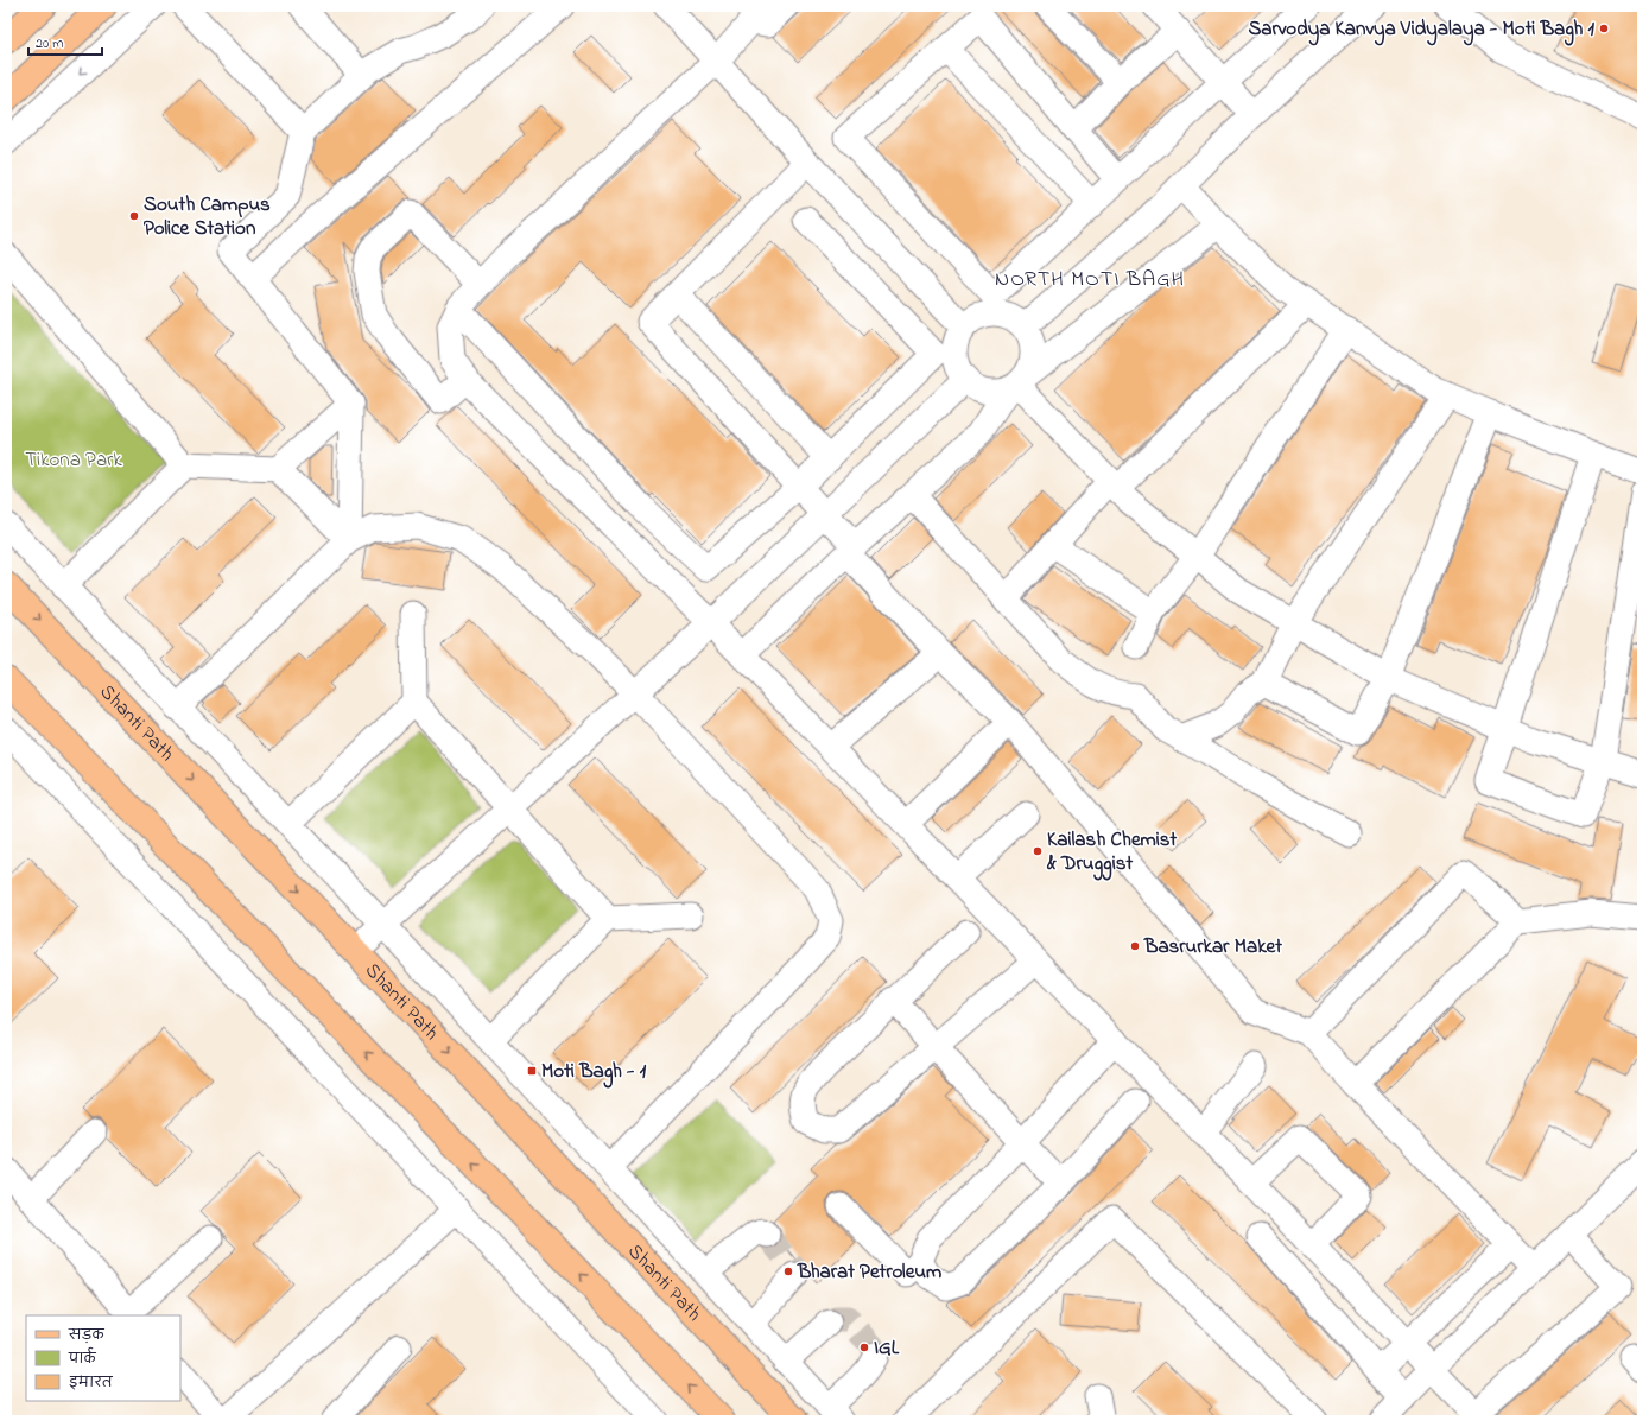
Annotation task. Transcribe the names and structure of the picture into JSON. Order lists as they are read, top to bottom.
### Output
{
  "streets": {
    "main road": ["Shanti Path"]
  },
  "districts": ["NORTH MOTI BAGH"],
  "parks": ["Tikona Park"],
  "places": {
    "other": [
      "Sarvodya Kanvya Vidyalaya - Moti Bagh 1",
      "South Campus Police Station",
      "Kailash Chemist & Druggist",
      "Basrurkar Maket",
      "Bharat Petroleum",
      "IGL"
    ],
    "transit": ["Moti Bagh - 1"]
  },
  "legend": ["सड़क", "पार्क", "इमारत"],
  "scale_bar": "20 m"
}
